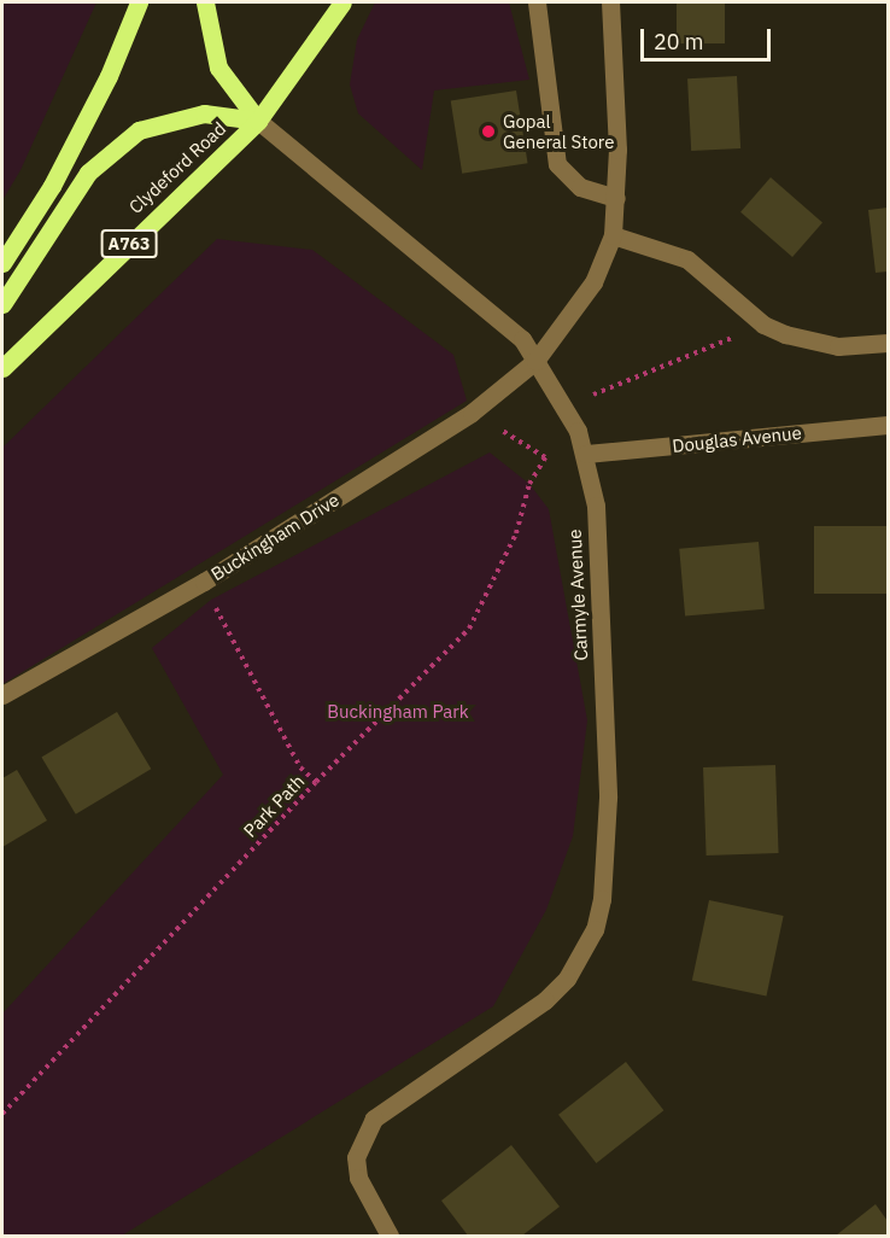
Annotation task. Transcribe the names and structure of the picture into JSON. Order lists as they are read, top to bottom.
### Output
{
  "streets": {
    "main road": ["Clydeford Road", "A763"],
    "street": ["Douglas Avenue", "Buckingham Drive", "Carmyle Avenue"],
    "path": ["Park Path"]
  },
  "crossings": [
    ["Clydeford Road", "A763"],
    ["Clydeford Road", "Carmyle Avenue"],
    ["A763", "Carmyle Avenue"],
    ["Douglas Avenue", "Carmyle Avenue"],
    ["Buckingham Drive", "Carmyle Avenue"],
    ["Buckingham Drive", "Park Path"]
  ],
  "parks": ["Buckingham Park"],
  "places": ["Gopal General Store"],
  "scale_bar": "20 m"
}
